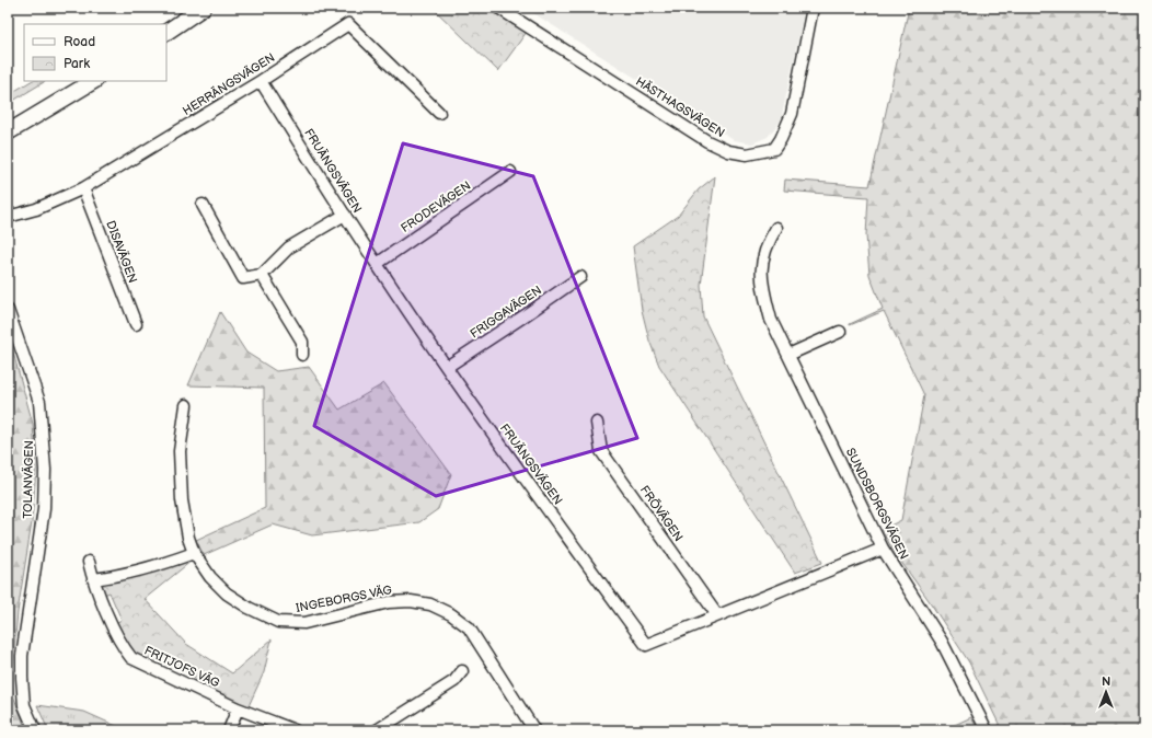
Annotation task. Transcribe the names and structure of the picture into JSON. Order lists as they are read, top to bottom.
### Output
{
  "streets": {
    "street": [
      "HERRÄNGSVÄGEN",
      "HÄSTHAGSVÄGEN",
      "FRUÄNGSVÄGEN",
      "FRODEVÄGEN",
      "DISAVÄGEN",
      "FRIGGAVÄGEN",
      "TOLANVÄGEN",
      "SUNDSBORGSVÄGEN",
      "FRÖVÄGEN",
      "INGEBORGS VÄG",
      "FRITJOFS VÄG"
    ]
  },
  "crossings": [
    ["HERRÄNGSVÄGEN", "FRUÄNGSVÄGEN"],
    ["HERRÄNGSVÄGEN", "DISAVÄGEN"],
    ["FRUÄNGSVÄGEN", "FRODEVÄGEN"],
    ["FRUÄNGSVÄGEN", "FRIGGAVÄGEN"],
    ["FRUÄNGSVÄGEN", "SUNDSBORGSVÄGEN"],
    ["FRUÄNGSVÄGEN", "FRÖVÄGEN"]
  ],
  "legend": ["Road", "Park"],
  "north": "top"
}
